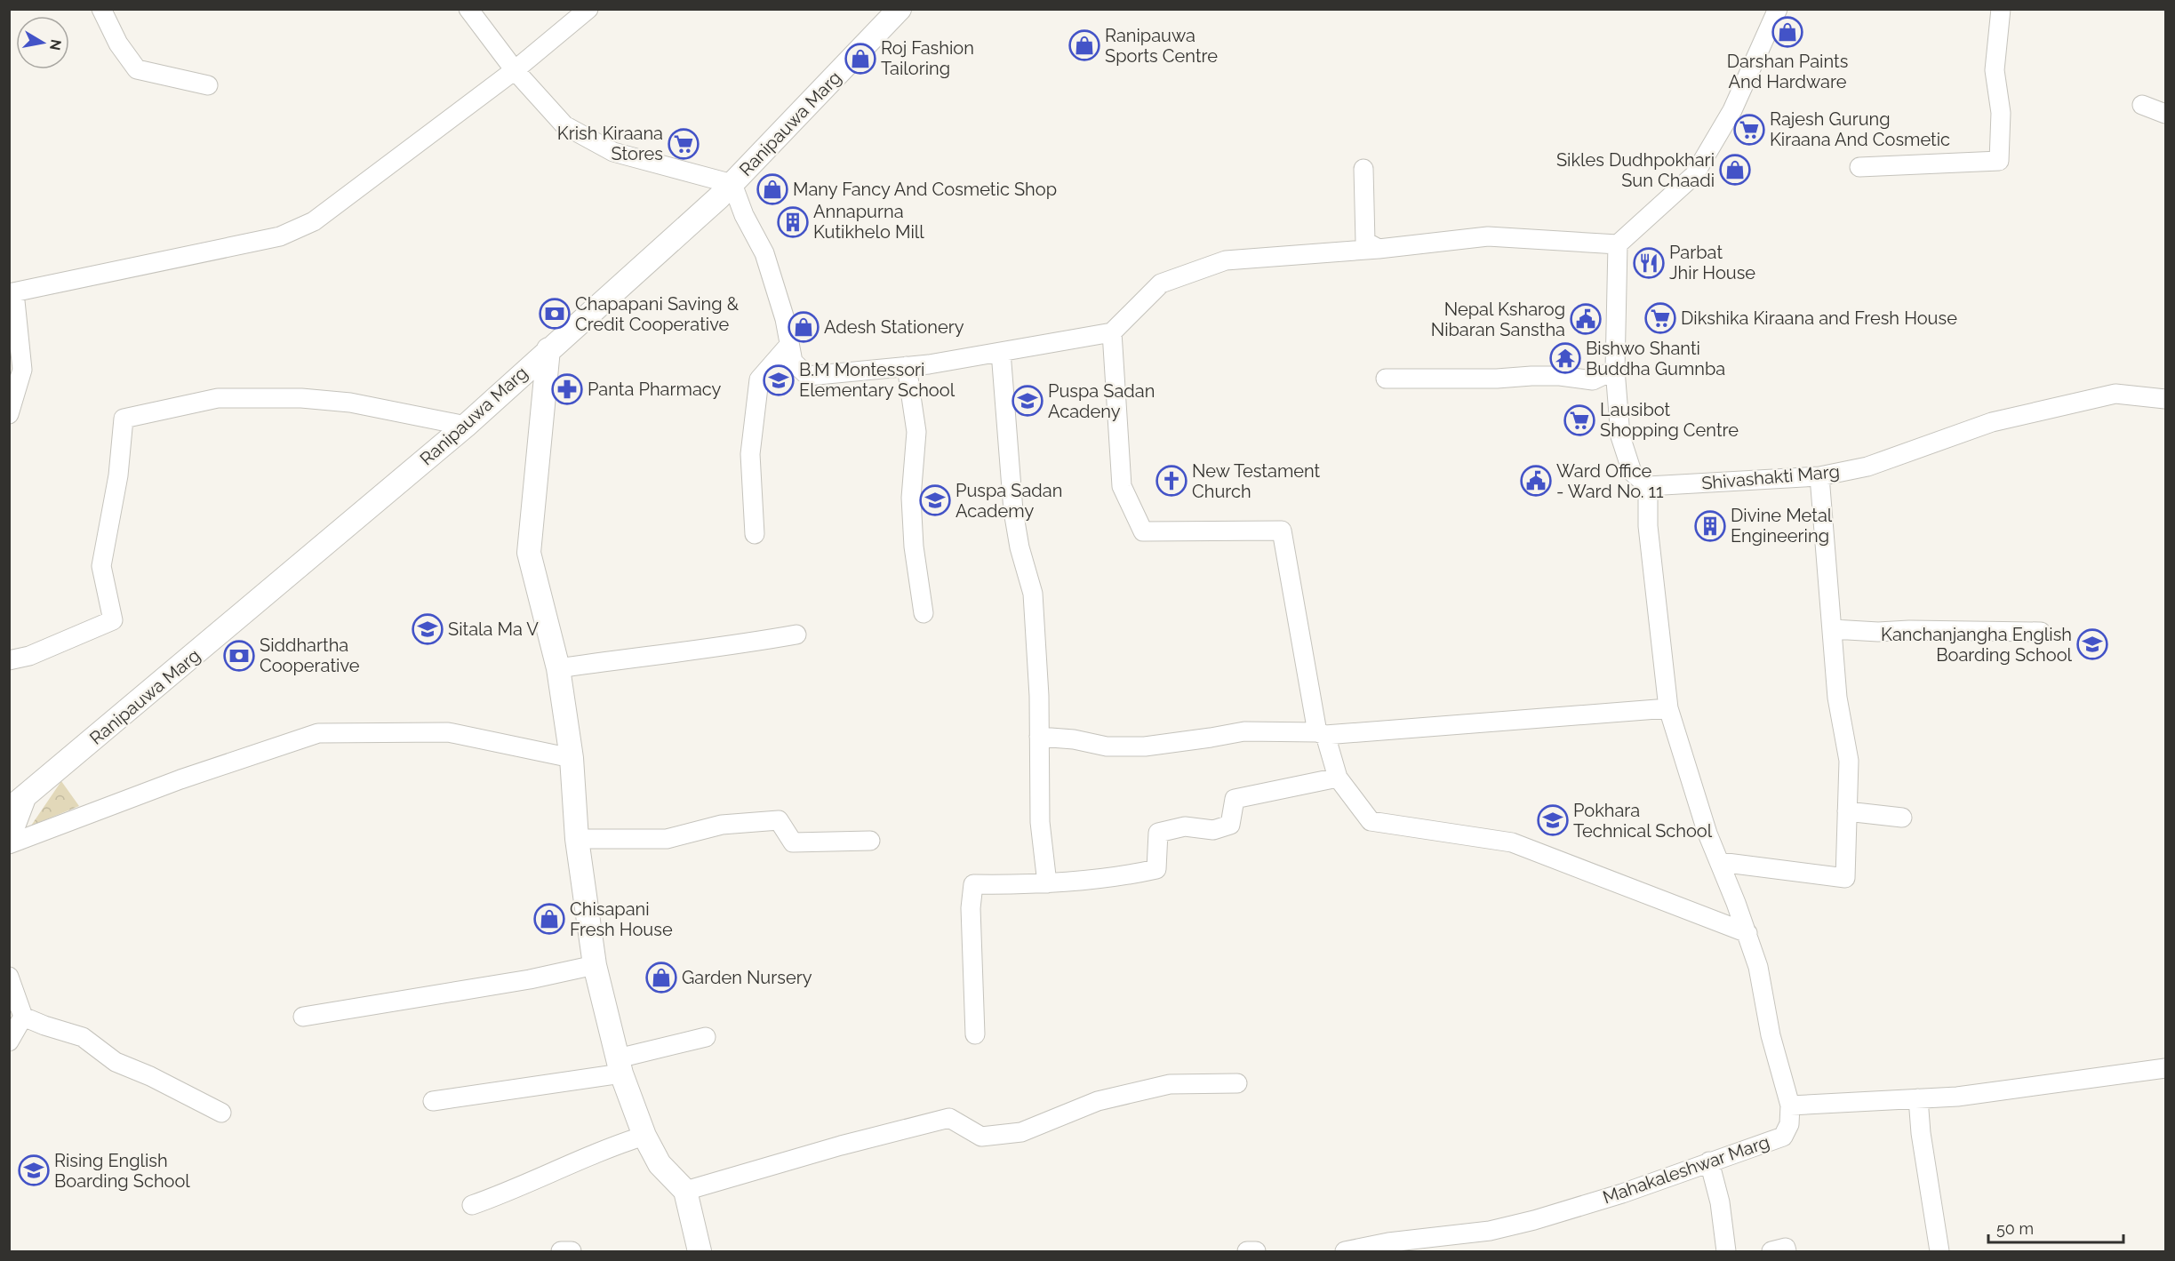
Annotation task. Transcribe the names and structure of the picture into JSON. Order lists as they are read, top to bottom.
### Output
{
  "streets": {
    "main road": ["Ranipauwa Marg"],
    "street": ["Shivashakti Marg", "Mahakaleshwar Marg"]
  },
  "places": {
    "shop": [
      "Darshan Paints And Hardware",
      "Ranipauwa Sports Centre",
      "Roj Fashion Tailoring",
      "Sikles Dudhpokhari Sun Chaadi",
      "Many Fancy And Cosmetic Shop",
      "Adesh Stationery",
      "Chisapani Fresh House",
      "Garden Nursery"
    ],
    "supermarket": [
      "Rajesh Gurung Kiraana And Cosmetic",
      "Krish Kiraana Stores",
      "Dikshika Kiraana and Fresh House",
      "Lausibot Shopping Centre"
    ],
    "building": ["Annapurna Kutikhelo Mill", "Divine Metal Engineering"],
    "restaurant": ["Parbat Jhir House"],
    "bank": ["Chapapani Saving & Credit Cooperative", "Siddhartha Cooperative"],
    "public building": ["Nepal Ksharog Nibaran Sanstha", "Ward Office - Ward No. 11"],
    "temple": ["Bishwo Shanti Buddha Gumnba"],
    "school or university": [
      "B.M Montessori Elementary School",
      "Puspa Sadan Acadeny",
      "Puspa Sadan Academy",
      "Sitala Ma V",
      "Kanchanjangha English Boarding School",
      "Pokhara Technical School",
      "Rising English Boarding School"
    ],
    "pharmacy": ["Panta Pharmacy"],
    "church": ["New Testament Church"]
  },
  "scale_bar": "50 m",
  "north": "right"
}
